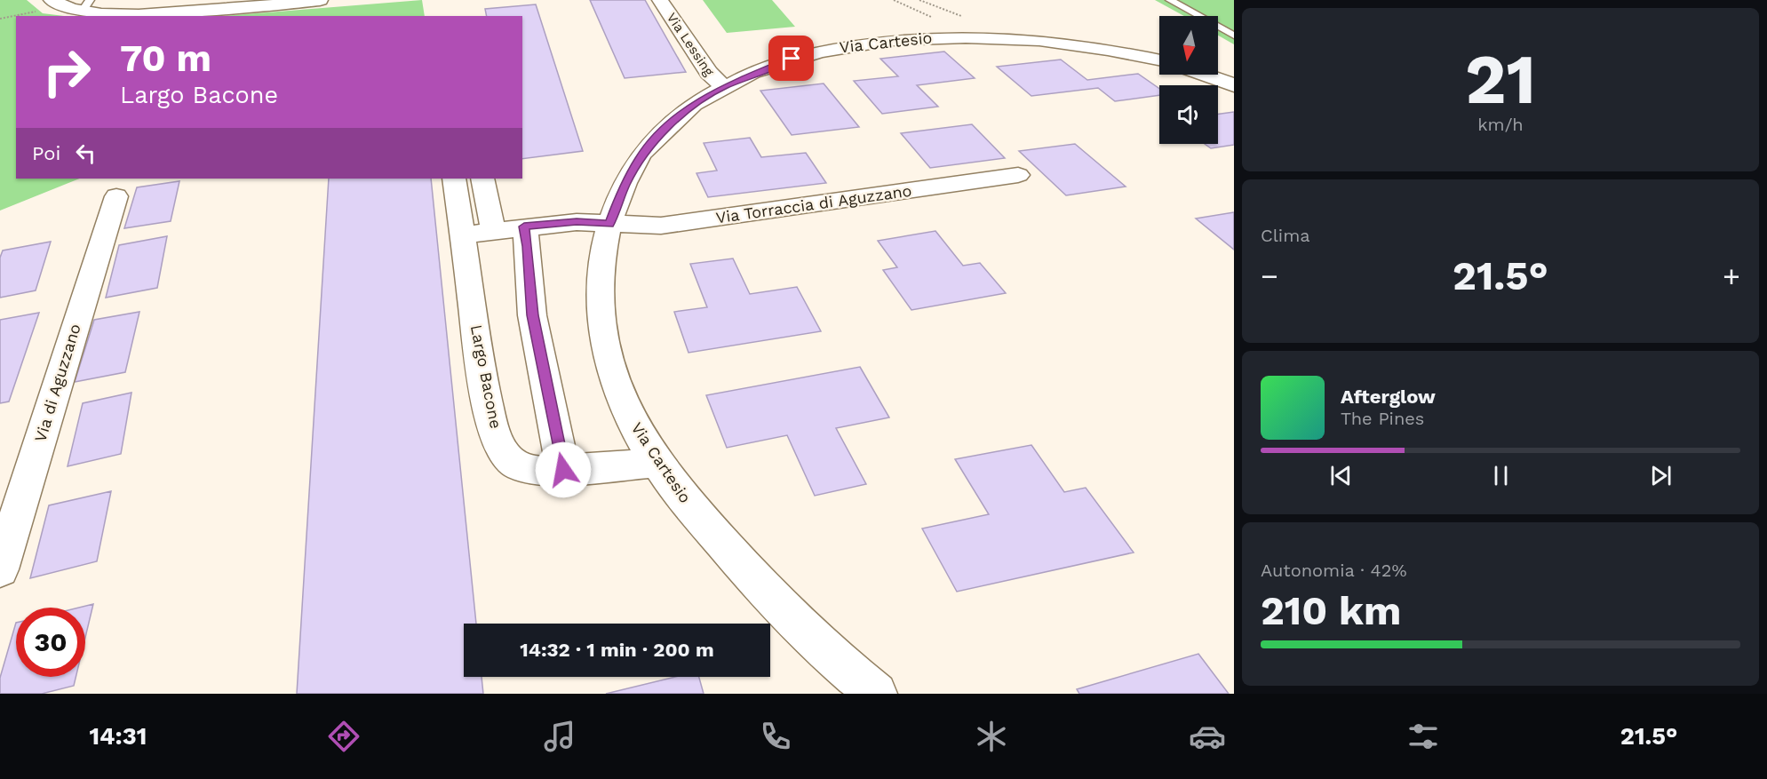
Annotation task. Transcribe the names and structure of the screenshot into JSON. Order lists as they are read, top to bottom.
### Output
{
  "streets": {
    "street": [
      "Via Cartesio",
      "Via Lessing",
      "Via Torraccia di Aguzzano",
      "Largo Bacone",
      "Via di Aguzzano"
    ]
  },
  "crossings": [
    ["Via Cartesio", "Via Lessing"],
    ["Via Cartesio", "Via Torraccia di Aguzzano"],
    ["Via Cartesio", "Largo Bacone"]
  ],
  "north": "bottom",
  "page": {
    "tile": [
      ["21", "km/h"],
      "Clima",
      ["Autonomia · 42%", "210 km"]
    ],
    "turn": ["70 m", "Largo Bacone"],
    "then": "Poi",
    "heat": ["−", "21.5°", "+"],
    "song": ["Afterglow", "The Pines"],
    "limit": "30",
    "trip": "14:32 · 1 min · 200 m",
    "tabs": ["14:31", "21.5°"]
  }
}
